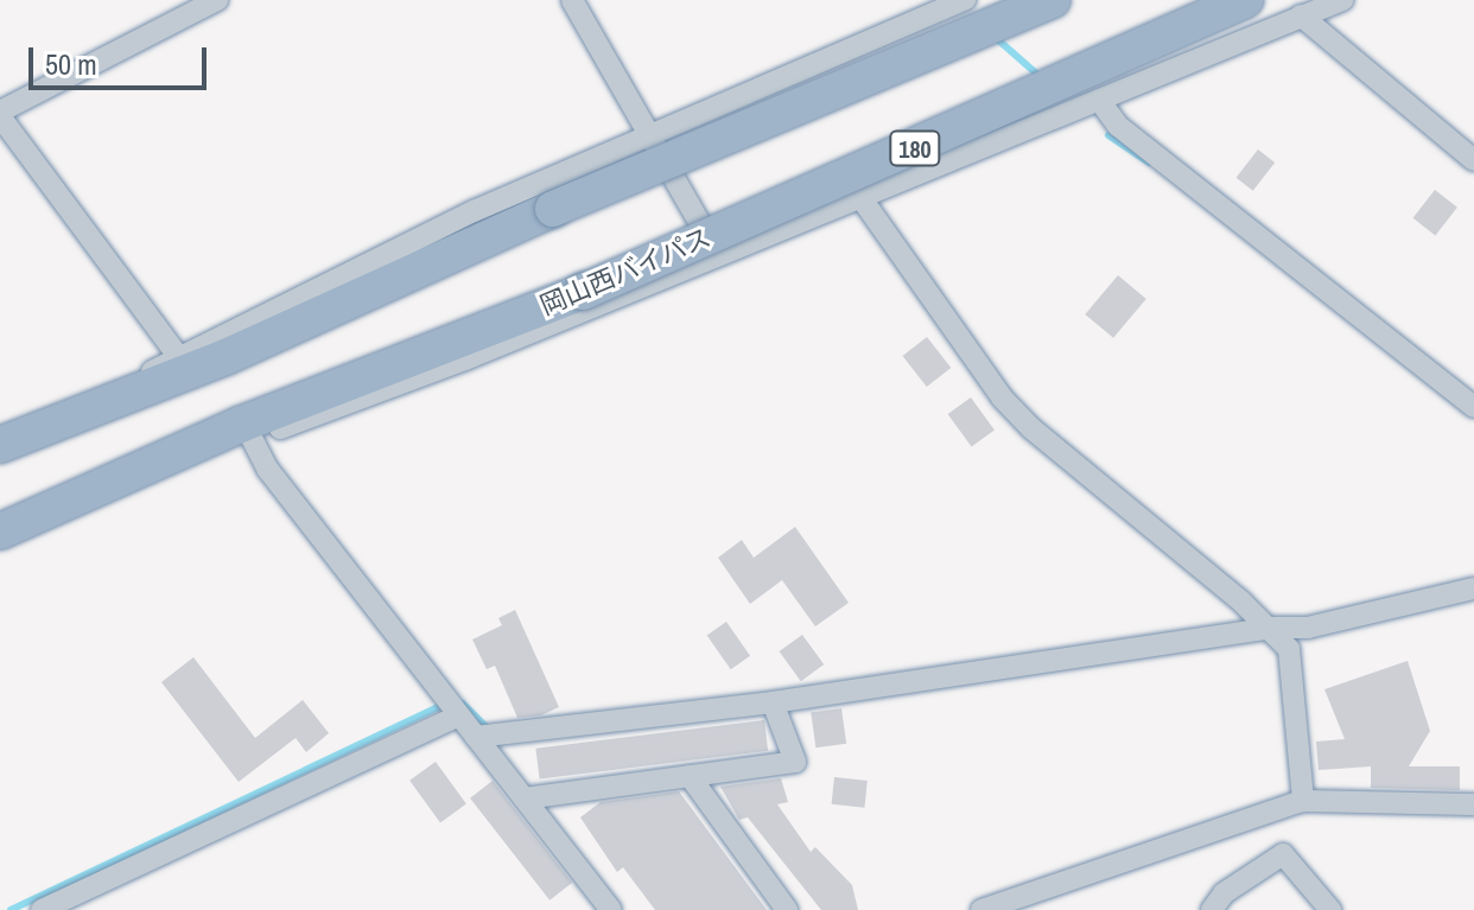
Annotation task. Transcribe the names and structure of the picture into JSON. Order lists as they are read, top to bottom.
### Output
{
  "streets": {
    "highway": ["180", "岡山西バイパス"]
  },
  "scale_bar": "50 m"
}
